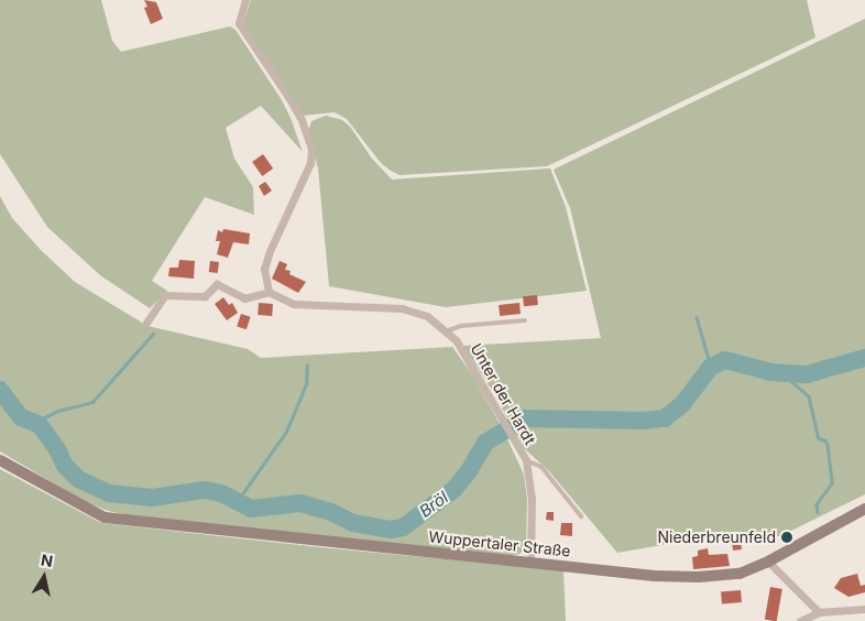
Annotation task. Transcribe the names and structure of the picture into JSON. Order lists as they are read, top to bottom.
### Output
{
  "streets": {
    "main road": ["Wuppertaler Straße"],
    "street": ["Unter der Hardt"]
  },
  "crossings": [
    ["Unter der Hardt", "Wuppertaler Straße"]
  ],
  "water": ["Bröl"],
  "places": ["Niederbreunfeld"],
  "north": "top"
}
